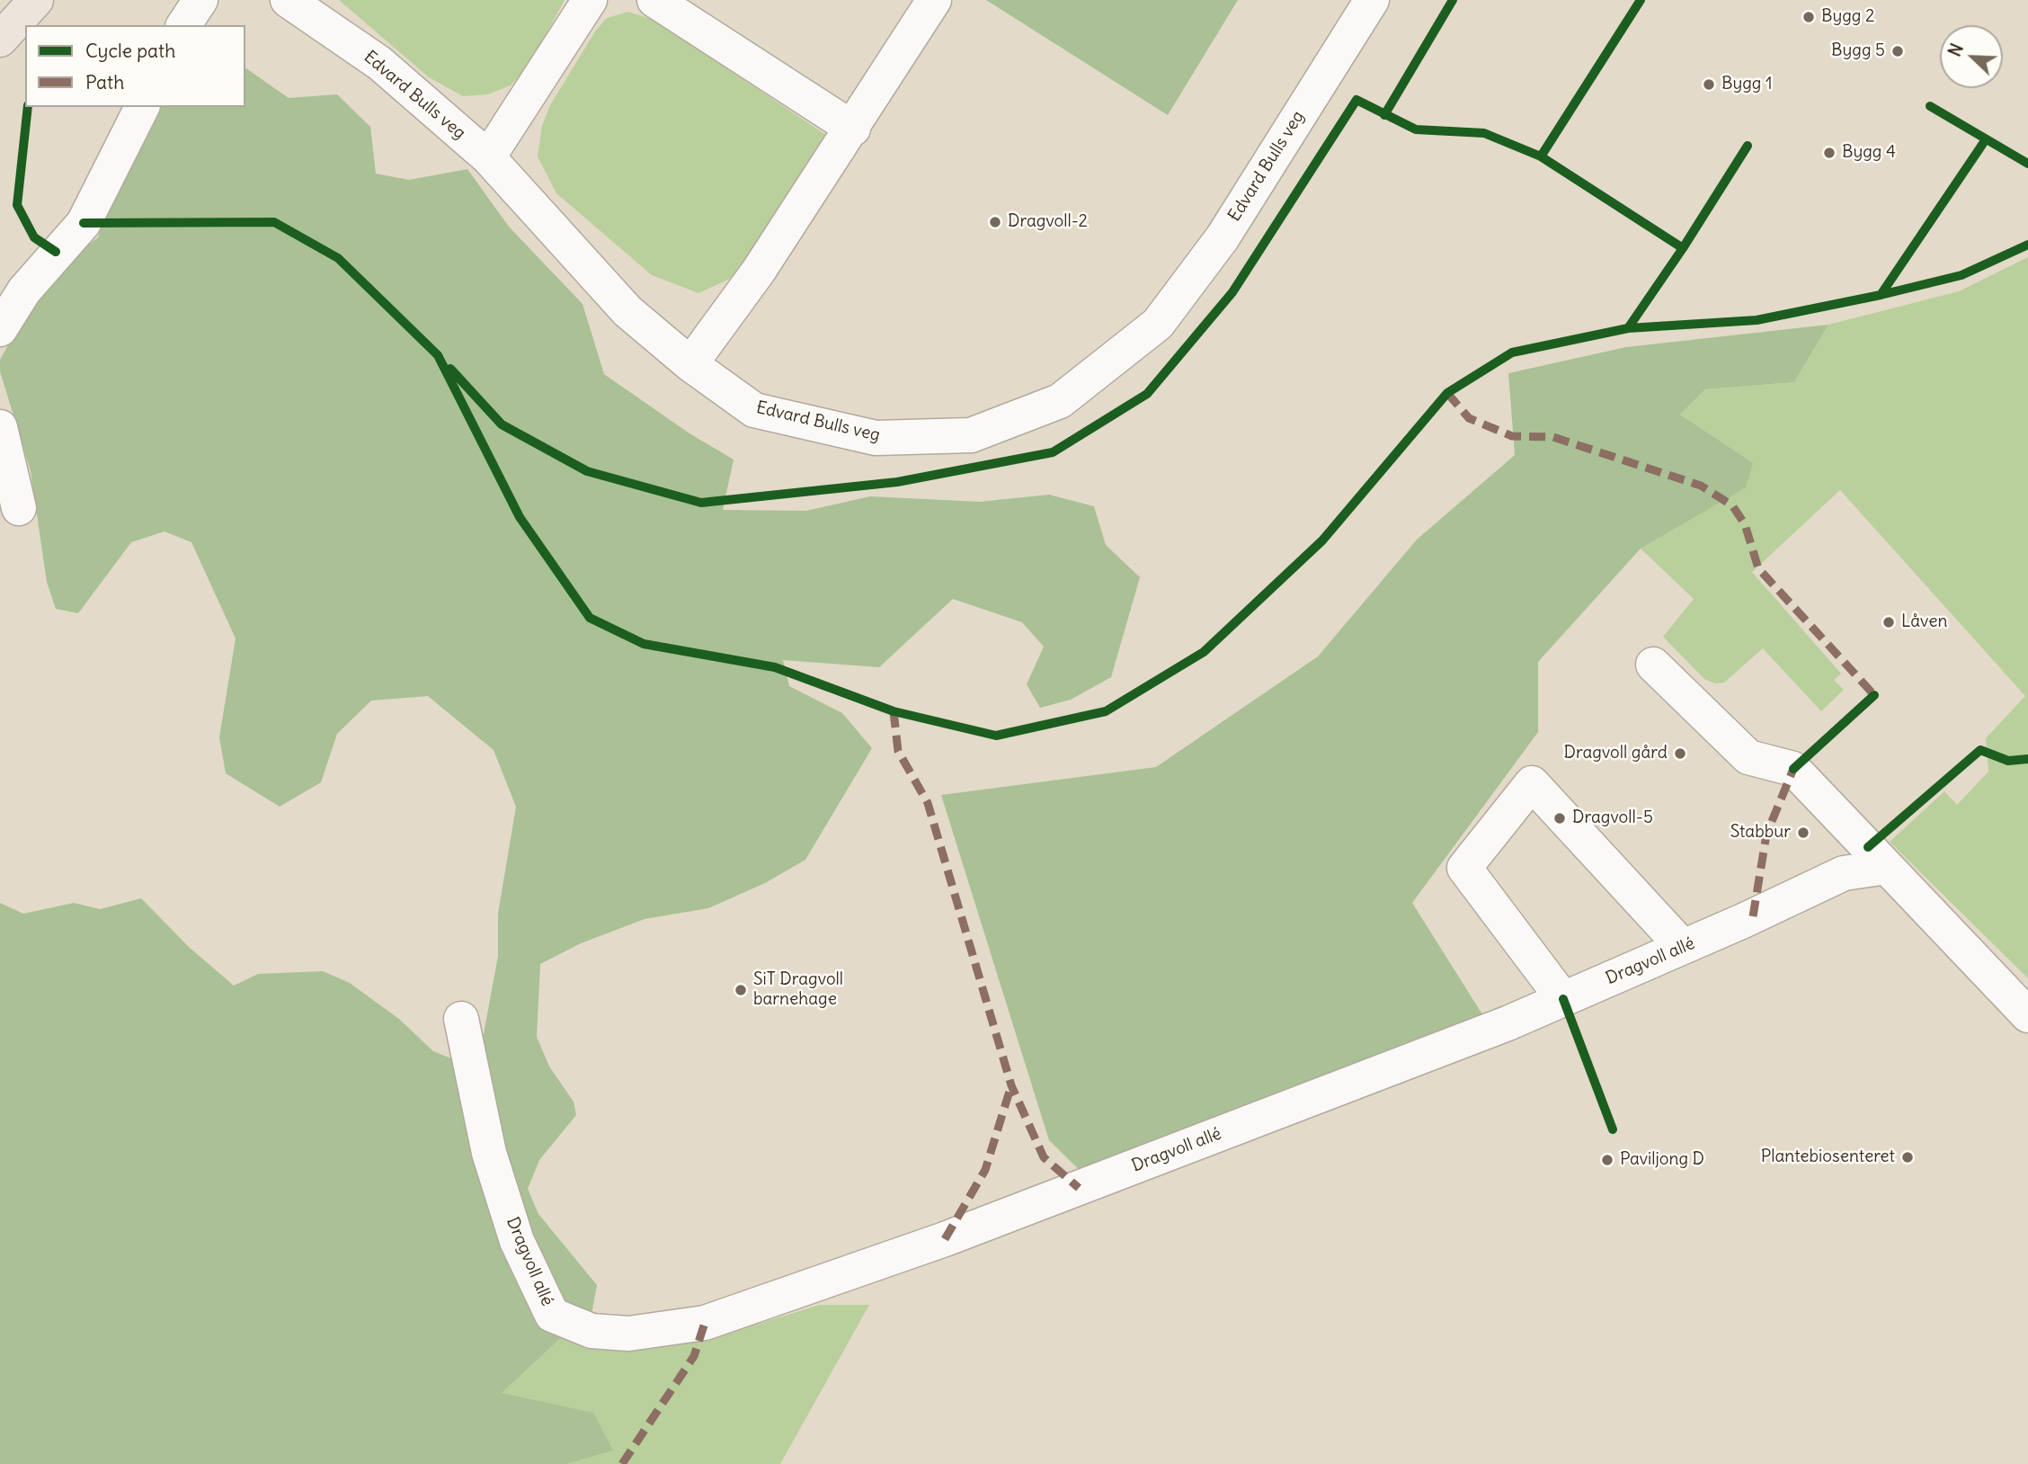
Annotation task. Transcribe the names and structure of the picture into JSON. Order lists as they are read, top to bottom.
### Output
{
  "streets": {
    "street": ["Edvard Bulls veg", "Dragvoll allé"]
  },
  "places": [
    "Bygg 2",
    "Bygg 5",
    "Bygg 1",
    "Bygg 4",
    "Dragvoll-2",
    "Låven",
    "Dragvoll gård",
    "Dragvoll-5",
    "Stabbur",
    "SiT Dragvoll barnehage",
    "Plantebiosenteret",
    "Paviljong D"
  ],
  "legend": ["Cycle path", "Path"],
  "north": "top left"
}
